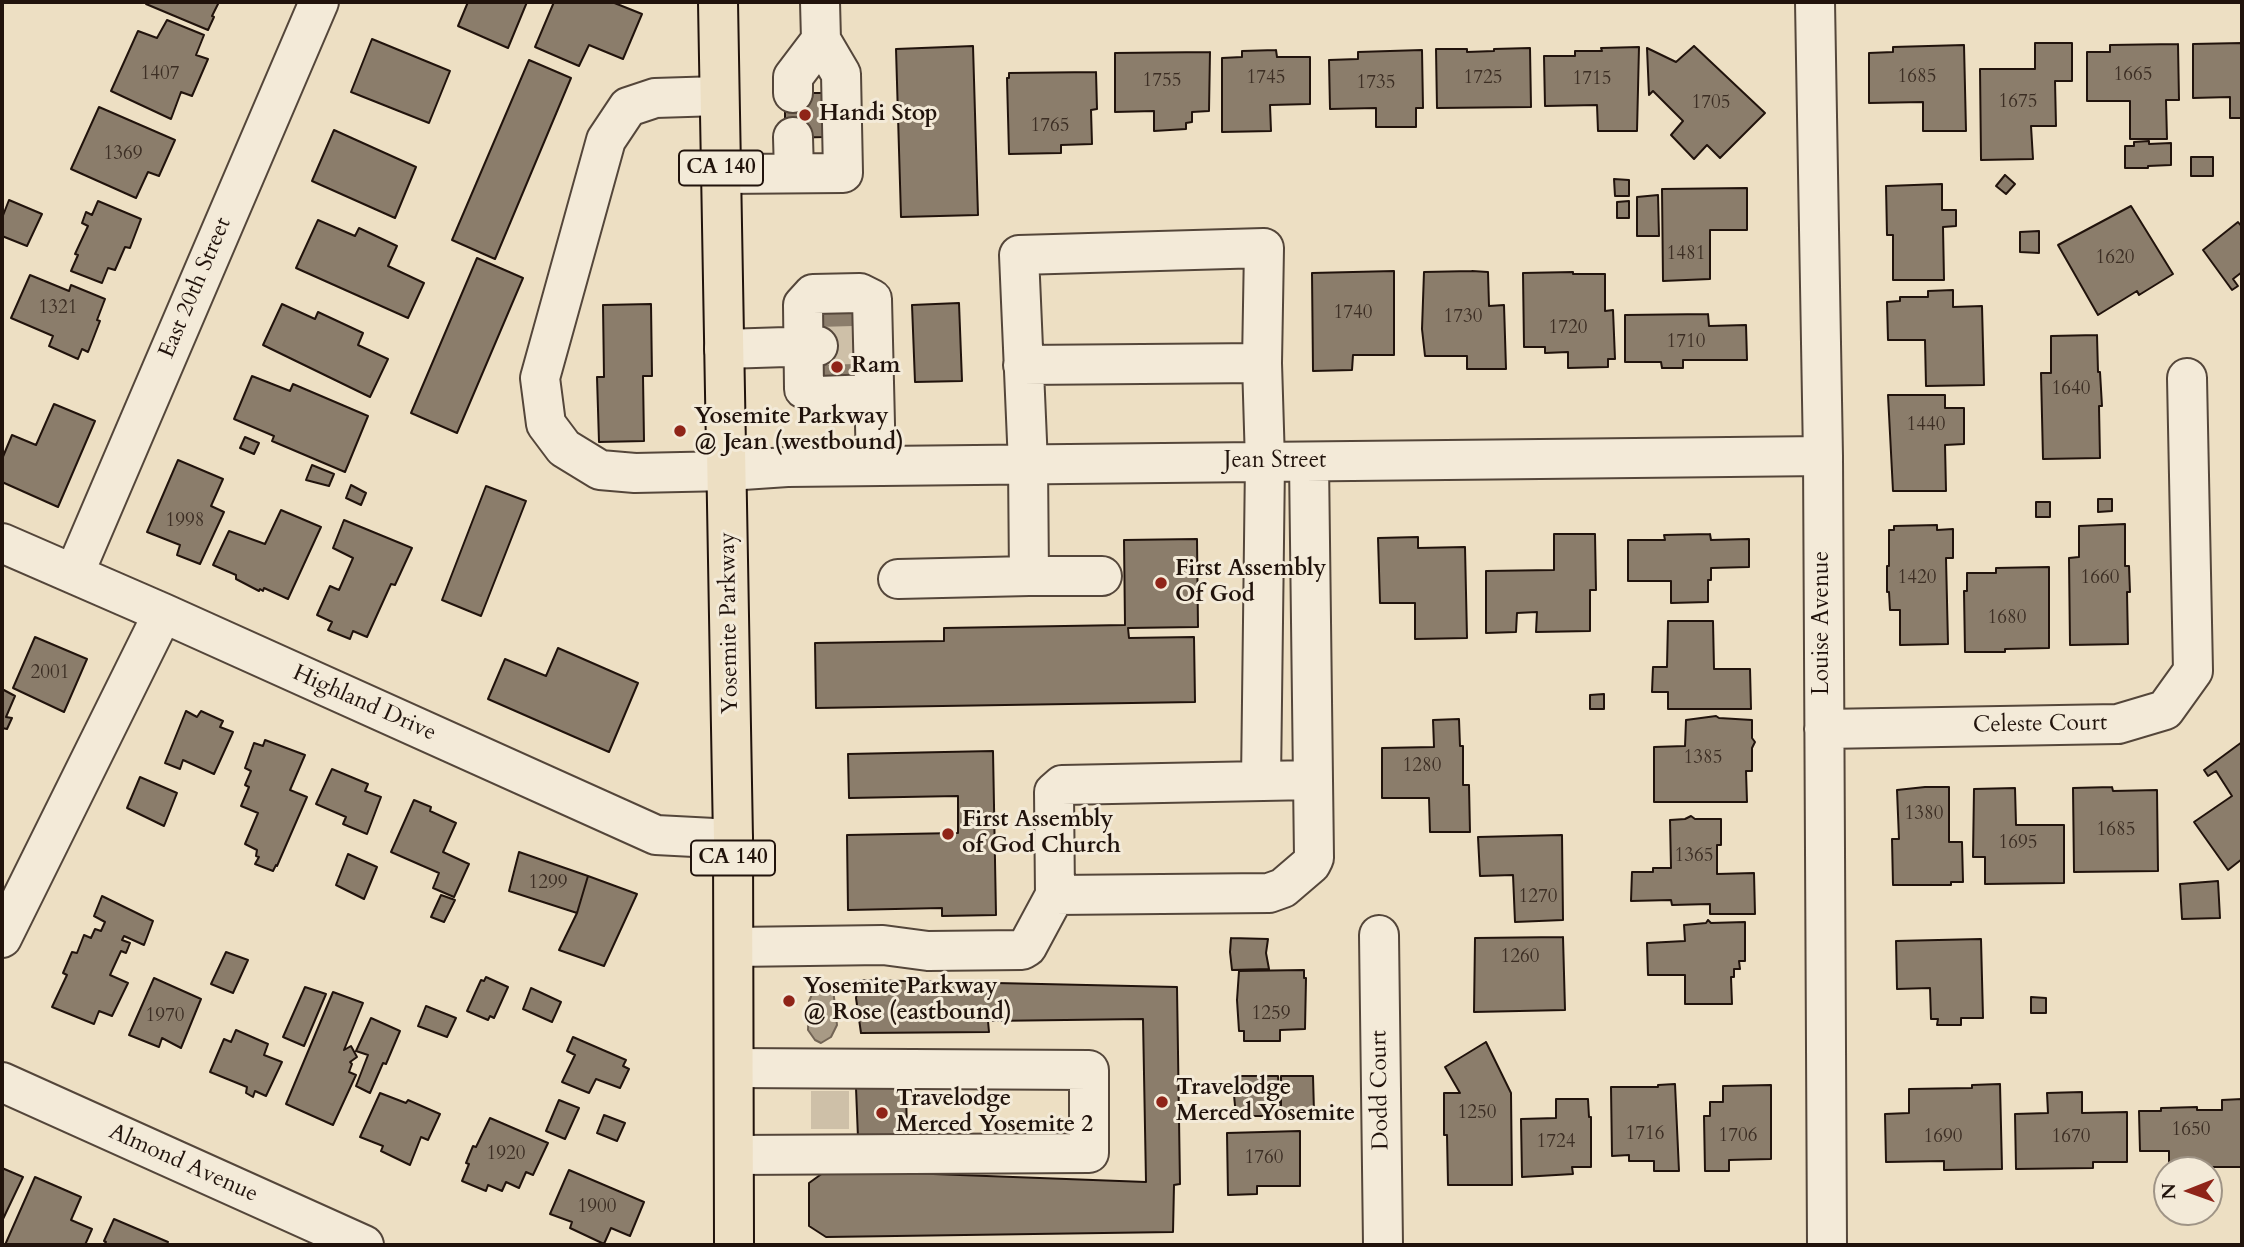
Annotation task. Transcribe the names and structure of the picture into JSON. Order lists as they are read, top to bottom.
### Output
{
  "streets": {
    "main road": ["CA 140", "Yosemite Parkway"],
    "street": [
      "East 20th Street",
      "Jean Street",
      "Louise Avenue",
      "Highland Drive",
      "Celeste Court",
      "Dodd Court",
      "Almond Avenue"
    ]
  },
  "crossings": [
    ["East 20th Street", "Highland Drive"],
    ["Jean Street", "Yosemite Parkway"],
    ["Jean Street", "Louise Avenue"],
    ["Yosemite Parkway", "Highland Drive"],
    ["Louise Avenue", "Celeste Court"]
  ],
  "places": [
    "Handi Stop",
    "Ram",
    "Yosemite Parkway @ Jean (westbound)",
    "First Assembly Of God",
    "First Assembly of God Church",
    "Yosemite Parkway @ Rose (eastbound)",
    "Travelodge Merced Yosemite",
    "Travelodge Merced Yosemite 2"
  ],
  "house_numbers": [
    "1407",
    "1665",
    "1685",
    "1745",
    "1725",
    "1715",
    "1755",
    "1735",
    "1675",
    "1705",
    "1765",
    "1369",
    "1481",
    "1620",
    "1321",
    "1740",
    "1730",
    "1720",
    "1710",
    "1640",
    "1440",
    "1998",
    "1420",
    "1660",
    "1680",
    "2001",
    "1385",
    "1280",
    "1380",
    "1685",
    "1695",
    "1365",
    "1299",
    "1270",
    "1260",
    "1259",
    "1970",
    "1250",
    "1650",
    "1716",
    "1706",
    "1690",
    "1670",
    "1724",
    "1920",
    "1760",
    "1900"
  ],
  "north": "left"
}
